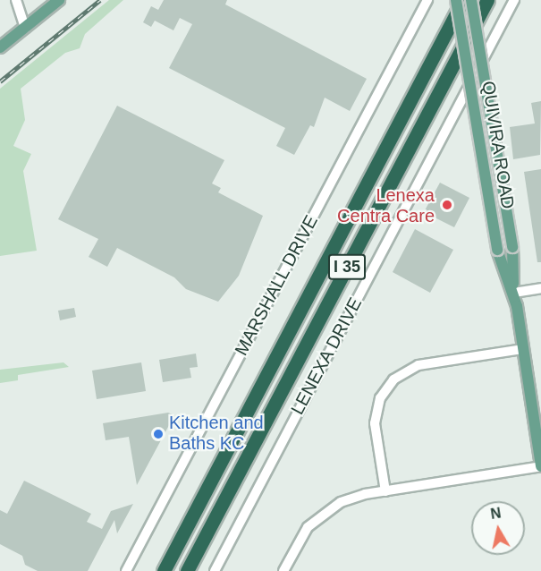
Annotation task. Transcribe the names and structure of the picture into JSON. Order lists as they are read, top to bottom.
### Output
{
  "streets": {
    "highway": ["I 35"],
    "main road": ["QUIVIRA ROAD"],
    "street": ["MARSHALL DRIVE", "LENEXA DRIVE"]
  },
  "places": ["Lenexa Centra Care", "Kitchen and Baths KC"],
  "north": "top"
}
